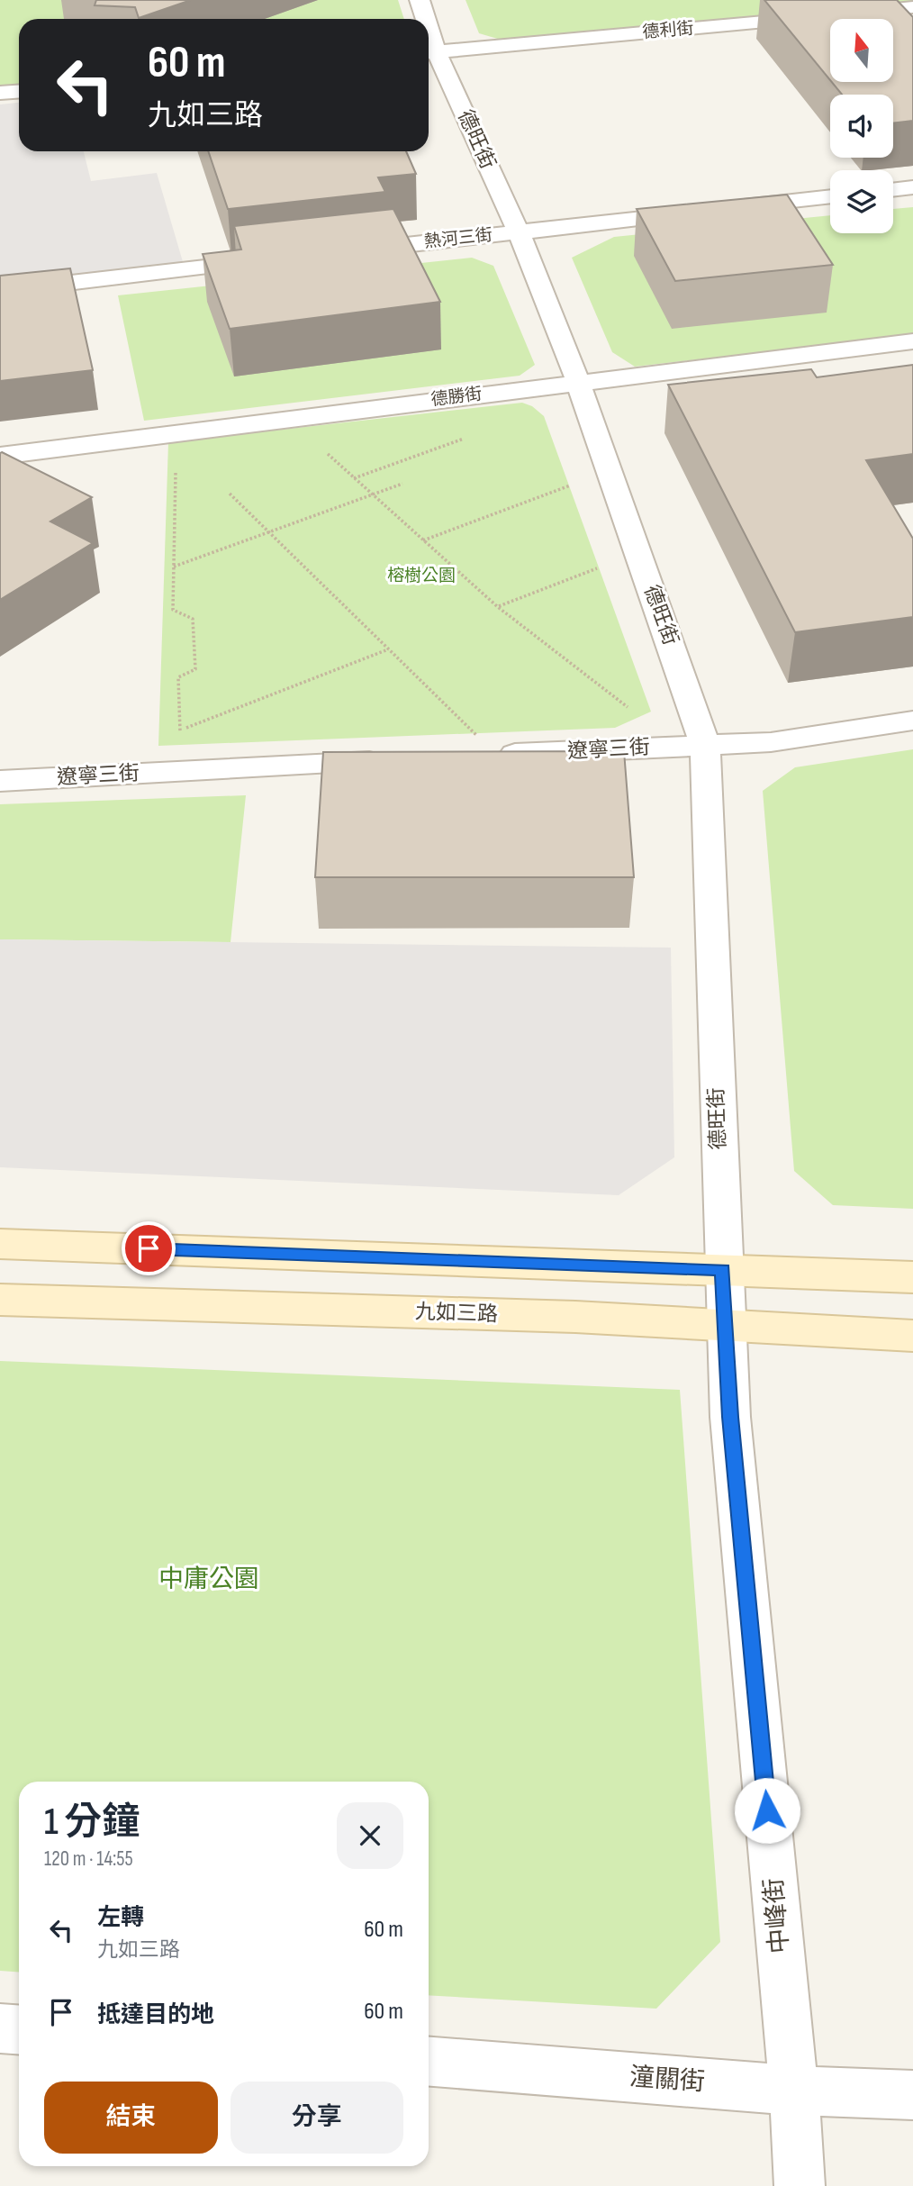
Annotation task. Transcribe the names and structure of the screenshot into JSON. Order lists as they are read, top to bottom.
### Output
{
  "streets": {
    "street": [
      "德利街",
      "德旺街",
      "熱河三街",
      "德勝街",
      "遼寧三街",
      "九如三路",
      "中峰街",
      "潼關街"
    ]
  },
  "crossings": [
    ["德利街", "德旺街"],
    ["德旺街", "熱河三街"],
    ["德旺街", "德勝街"],
    ["德旺街", "遼寧三街"],
    ["德旺街", "中峰街"],
    ["九如三路", "中峰街"],
    ["中峰街", "潼關街"]
  ],
  "parks": ["榕樹公園", "中庸公園"],
  "north": "top",
  "page": {
    "turn": ["60 m", "九如三路"],
    "heading": ["1 分鐘", "120 m · 14:55"],
    "list": [
      {
        "name": "左轉",
        "note": "九如三路",
        "value": "60 m"
      },
      {
        "name": "抵達目的地",
        "value": "60 m"
      }
    ],
    "buttons": ["結束", "分享"]
  }
}
